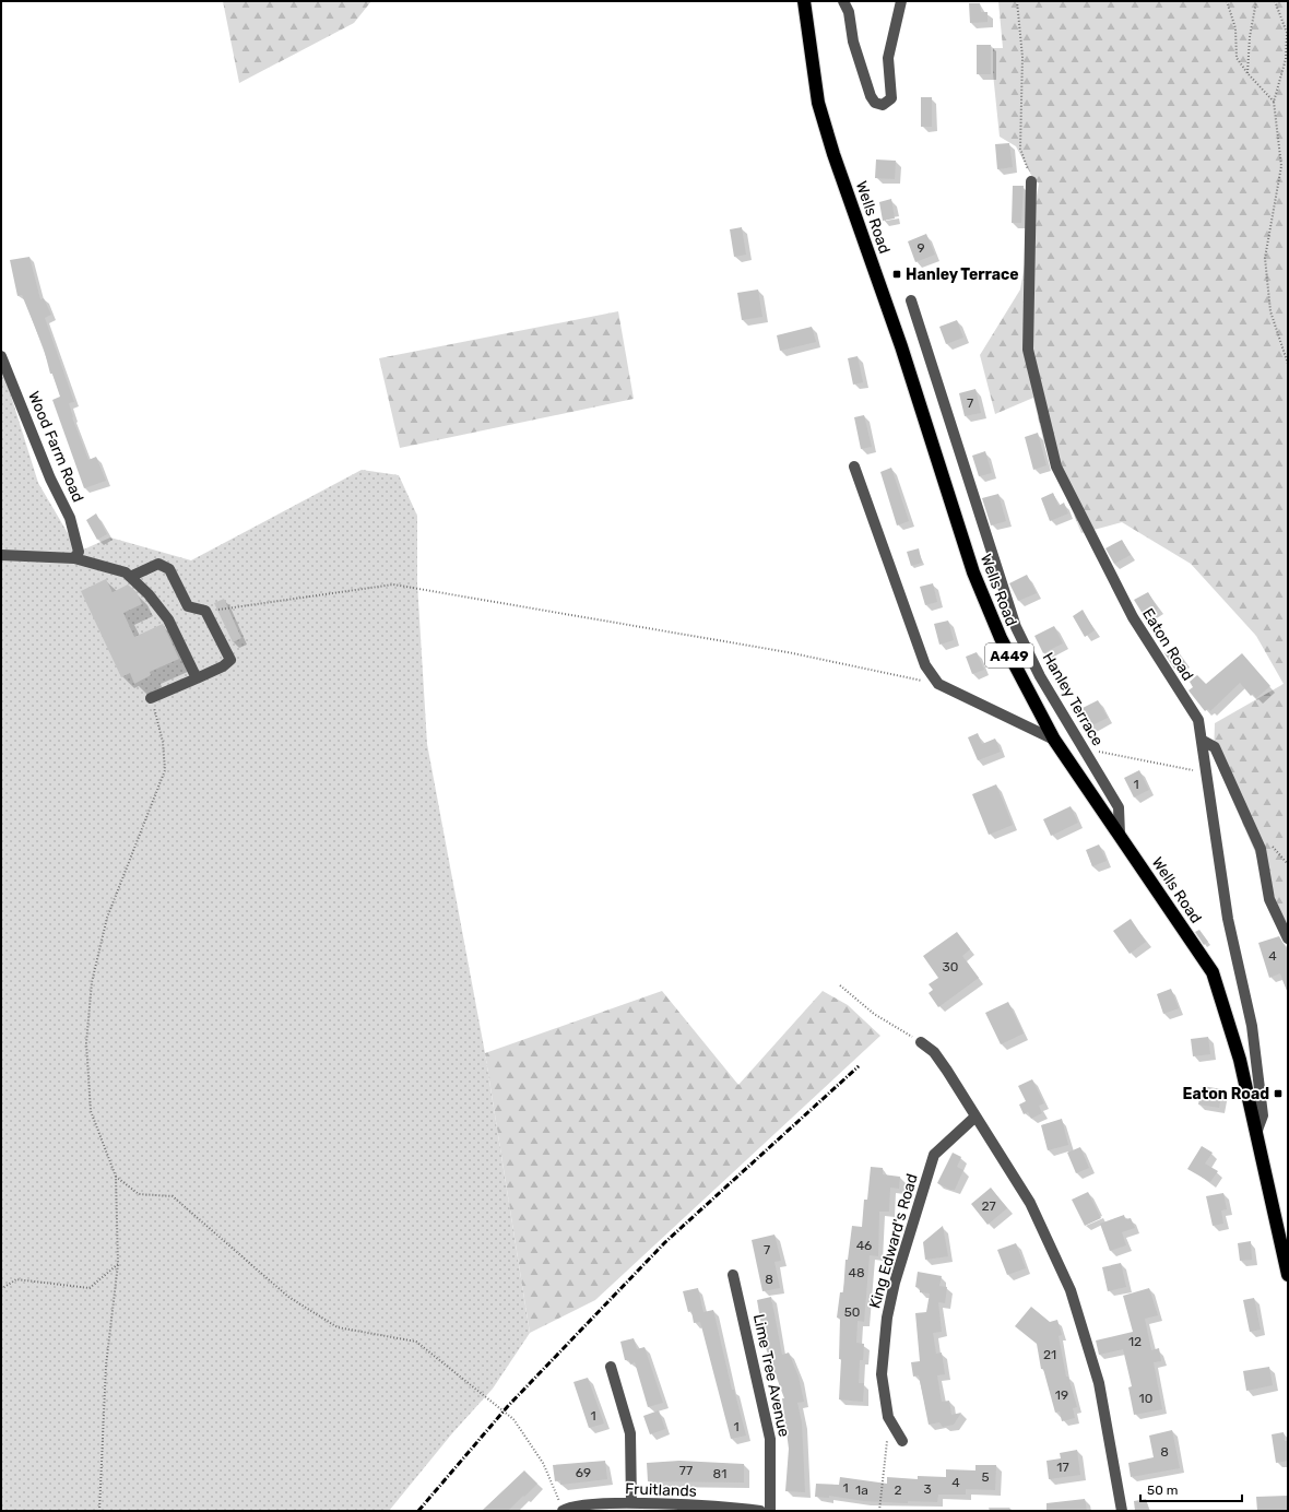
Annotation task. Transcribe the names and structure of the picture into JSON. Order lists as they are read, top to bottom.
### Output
{
  "streets": {
    "highway": ["Wells Road", "A449"],
    "street": [
      "Wood Farm Road",
      "Eaton Road",
      "Hanley Terrace",
      "King Edward's Road",
      "Lime Tree Avenue",
      "Fruitlands"
    ]
  },
  "crossings": [
    ["Wells Road", "Eaton Road"],
    ["Wells Road", "Hanley Terrace"]
  ],
  "places": {
    "transit": ["Hanley Terrace", "Eaton Road"]
  },
  "house_numbers": [
    "9",
    "7",
    "1",
    "4",
    "30",
    "27",
    "46",
    "7",
    "48",
    "8",
    "50",
    "12",
    "21",
    "19",
    "10",
    "1",
    "1",
    "8",
    "17",
    "77",
    "69",
    "81",
    "5",
    "4",
    "1",
    "3",
    "1a",
    "2"
  ],
  "scale_bar": "50 m"
}
